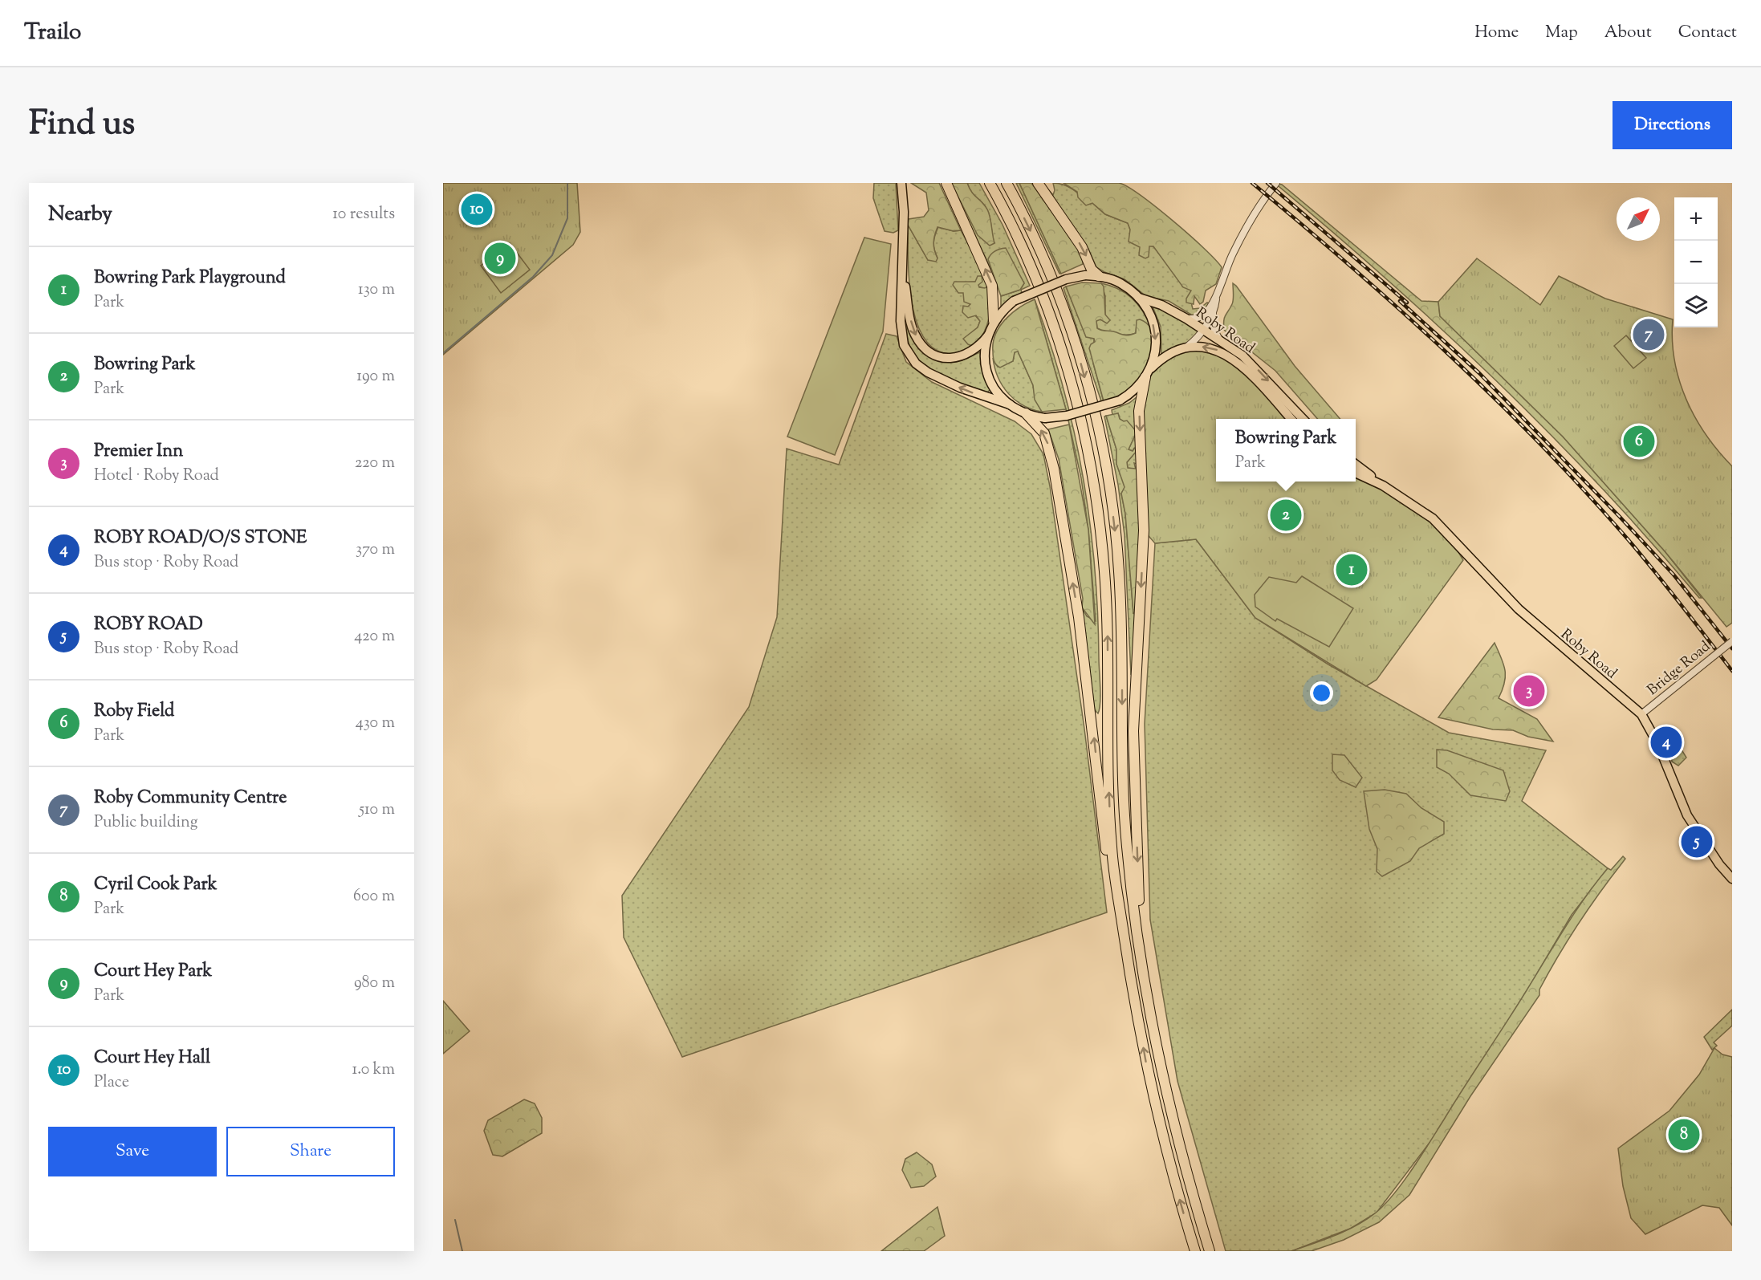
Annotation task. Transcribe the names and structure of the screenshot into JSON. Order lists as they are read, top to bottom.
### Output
{
  "streets": {
    "main road": ["Roby Road"],
    "street": ["Bridge Road"]
  },
  "crossings": [
    ["Roby Road", "Bridge Road"]
  ],
  "north": "top right",
  "page": {
    "header": "Trailo",
    "nav": [
      "Home",
      "Map",
      "About",
      "Contact"
    ],
    "title": "Find us",
    "buttons": [
      "Directions",
      ["Save", "Share"]
    ],
    "heading": ["Nearby", "10 results"],
    "pins": [
      "10",
      "9",
      "7",
      "6",
      "2",
      "1",
      "3",
      "4",
      "5",
      "8"
    ],
    "map_buttons": ["+", "−"],
    "list": [
      {
        "mark": "1",
        "name": "Bowring Park Playground",
        "note": "Park",
        "value": "130 m"
      },
      {
        "mark": "2",
        "name": "Bowring Park",
        "note": "Park",
        "value": "190 m"
      },
      {
        "mark": "3",
        "name": "Premier Inn",
        "note": "Hotel · Roby Road",
        "value": "220 m"
      },
      {
        "mark": "4",
        "name": "ROBY ROAD/O/S STONE",
        "note": "Bus stop · Roby Road",
        "value": "370 m"
      },
      {
        "mark": "5",
        "name": "ROBY ROAD",
        "note": "Bus stop · Roby Road",
        "value": "420 m"
      },
      {
        "mark": "6",
        "name": "Roby Field",
        "note": "Park",
        "value": "430 m"
      },
      {
        "mark": "7",
        "name": "Roby Community Centre",
        "note": "Public building",
        "value": "510 m"
      },
      {
        "mark": "8",
        "name": "Cyril Cook Park",
        "note": "Park",
        "value": "600 m"
      },
      {
        "mark": "9",
        "name": "Court Hey Park",
        "note": "Park",
        "value": "980 m"
      },
      {
        "mark": "10",
        "name": "Court Hey Hall",
        "note": "Place",
        "value": "1.0 km"
      }
    ],
    "popup": ["Bowring Park", "Park"]
  }
}
